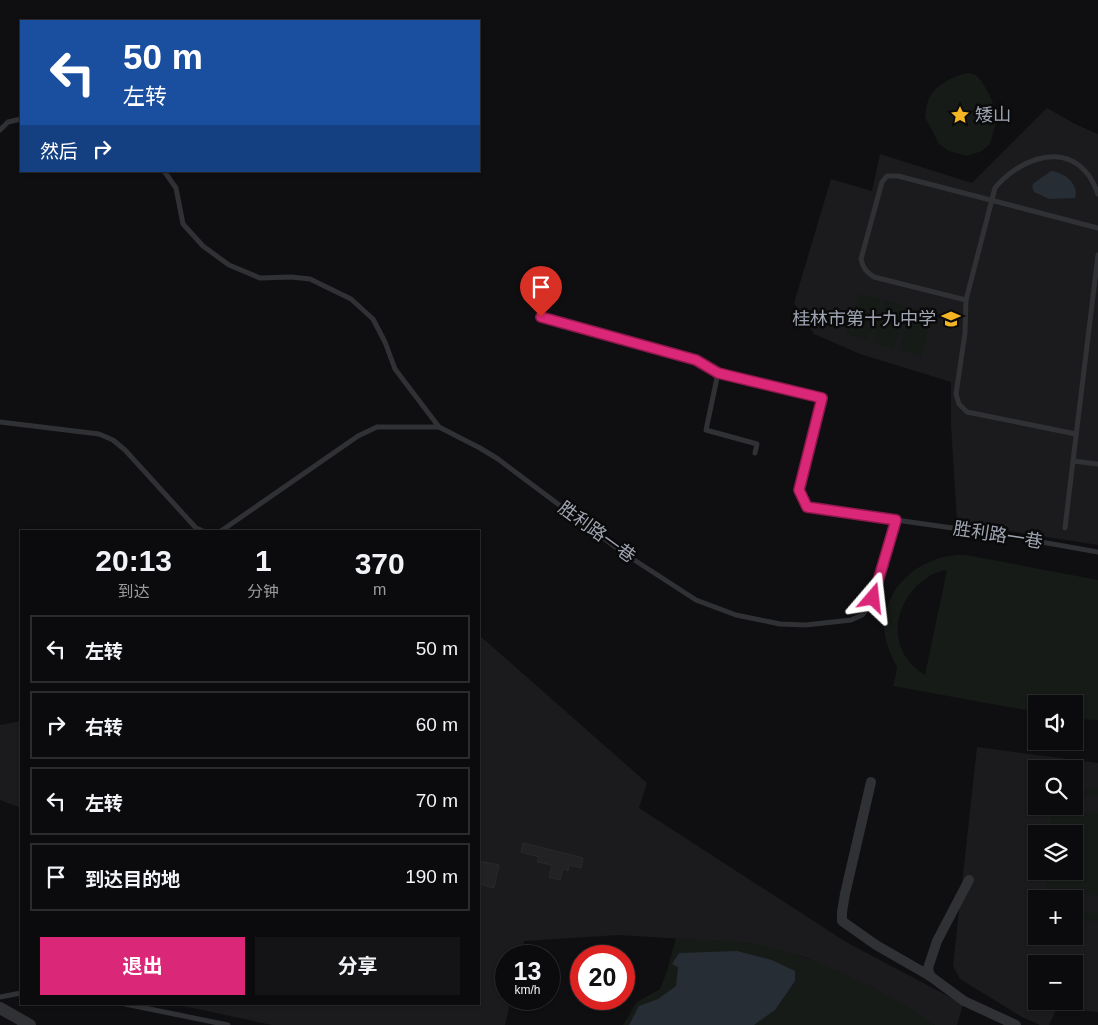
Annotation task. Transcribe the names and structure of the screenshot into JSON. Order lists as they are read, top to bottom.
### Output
{
  "streets": {
    "lane": ["胜利路一巷"]
  },
  "places": {
    "place": ["矮山"],
    "school or university": ["桂林市第十九中学"]
  },
  "page": {
    "turn": ["50 m", "左转"],
    "then": "然后",
    "eta": [
      "20:13",
      "到达",
      "1",
      "分钟",
      "370",
      "m"
    ],
    "list": [
      {
        "name": "左转",
        "value": "50 m"
      },
      {
        "name": "右转",
        "value": "60 m"
      },
      {
        "name": "左转",
        "value": "70 m"
      },
      {
        "name": "到达目的地",
        "value": "190 m"
      }
    ],
    "map_buttons": ["+", "−"],
    "buttons": ["退出", "分享"],
    "speed": "13 km/h",
    "limit": "20"
  }
}
